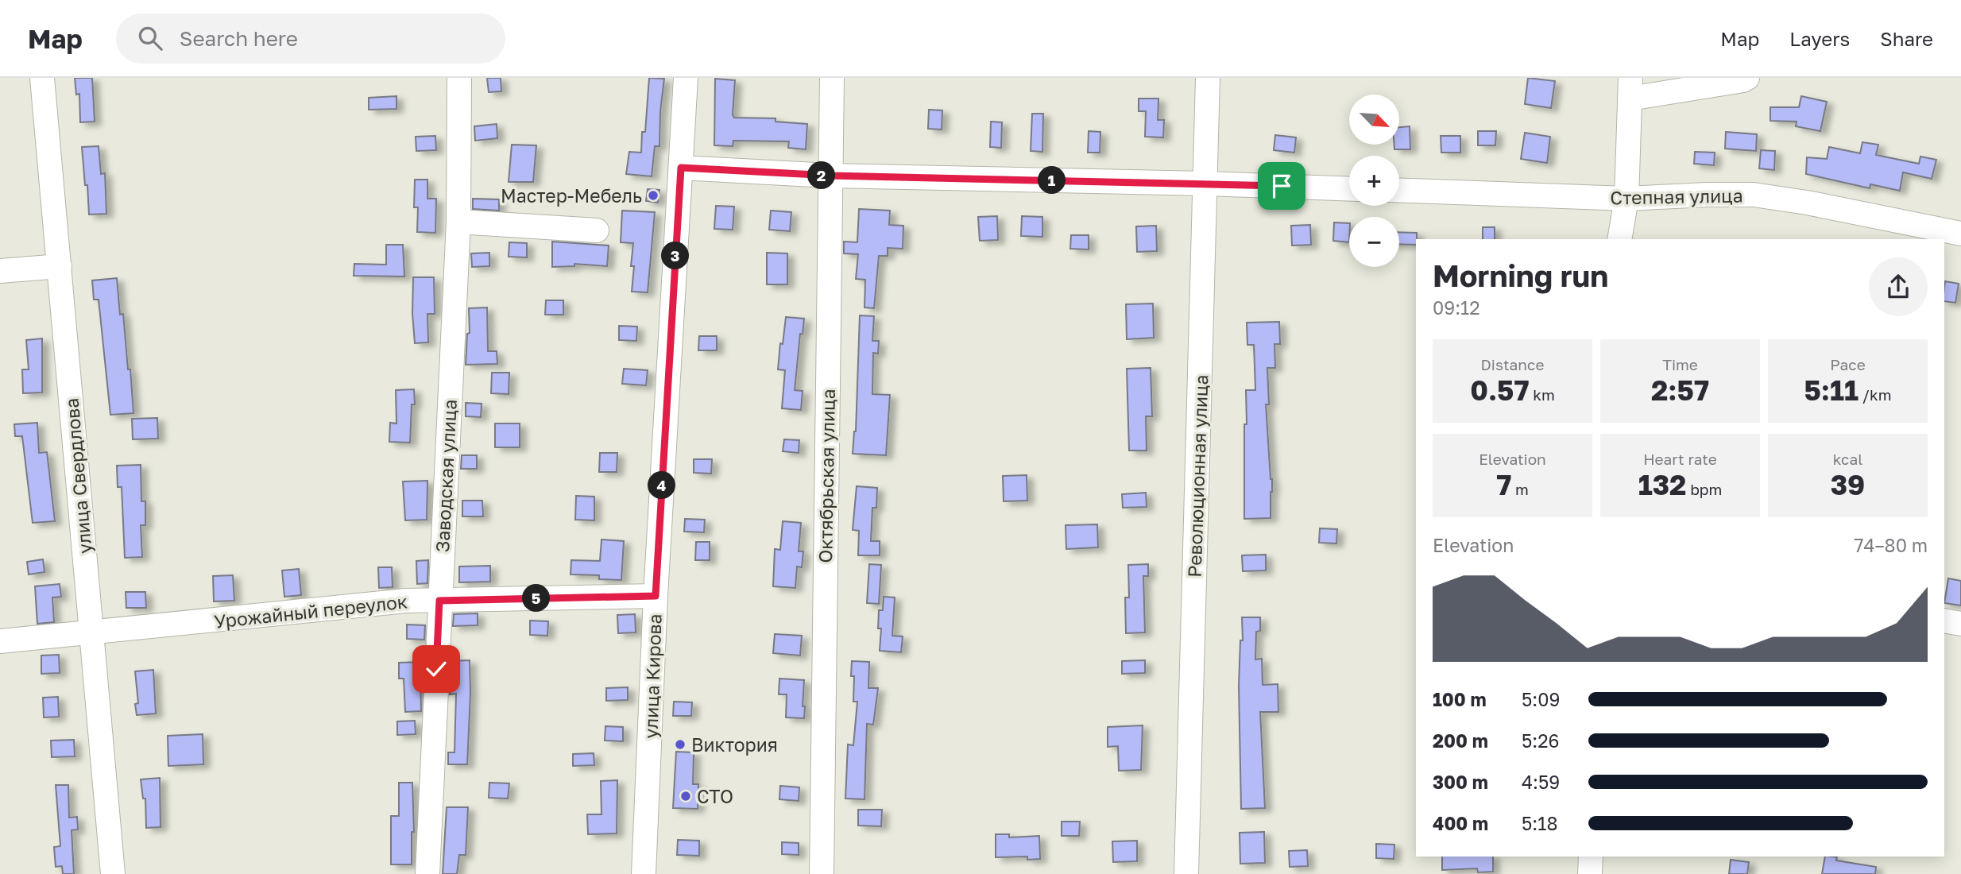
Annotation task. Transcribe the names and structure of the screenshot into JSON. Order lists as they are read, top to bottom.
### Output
{
  "streets": {
    "street": [
      "Степная улица",
      "улица Свердлова",
      "Заводская улица",
      "Октябрьская улица",
      "Революционная улица",
      "Урожайный переулок",
      "улица Кирова"
    ]
  },
  "crossings": [
    ["улица Свердлова", "Урожайный переулок"],
    ["Заводская улица", "Урожайный переулок"],
    ["Урожайный переулок", "улица Кирова"]
  ],
  "places": ["Мастер-Мебель", "Виктория", "СТО"],
  "north": "bottom right",
  "page": {
    "header": "Map",
    "search": "Search here",
    "nav": ["Map", "Layers", "Share"],
    "map_buttons": ["+", "−"],
    "pins": [
      "2",
      "1",
      "3",
      "4",
      "5"
    ],
    "heading": ["Morning run", "09:12"],
    "stats": [
      ["Distance", "0.57 km"],
      ["Time", "2:57"],
      ["Pace", "5:11 /km"],
      ["Elevation", "7 m"],
      ["Heart rate", "132 bpm"],
      ["kcal", "39"]
    ],
    "chart": ["Elevation", "74–80 m"],
    "list": [
      {
        "name": "100 m",
        "note": "5:09"
      },
      {
        "name": "200 m",
        "note": "5:26"
      },
      {
        "name": "300 m",
        "note": "4:59"
      },
      {
        "name": "400 m",
        "note": "5:18"
      }
    ]
  }
}
